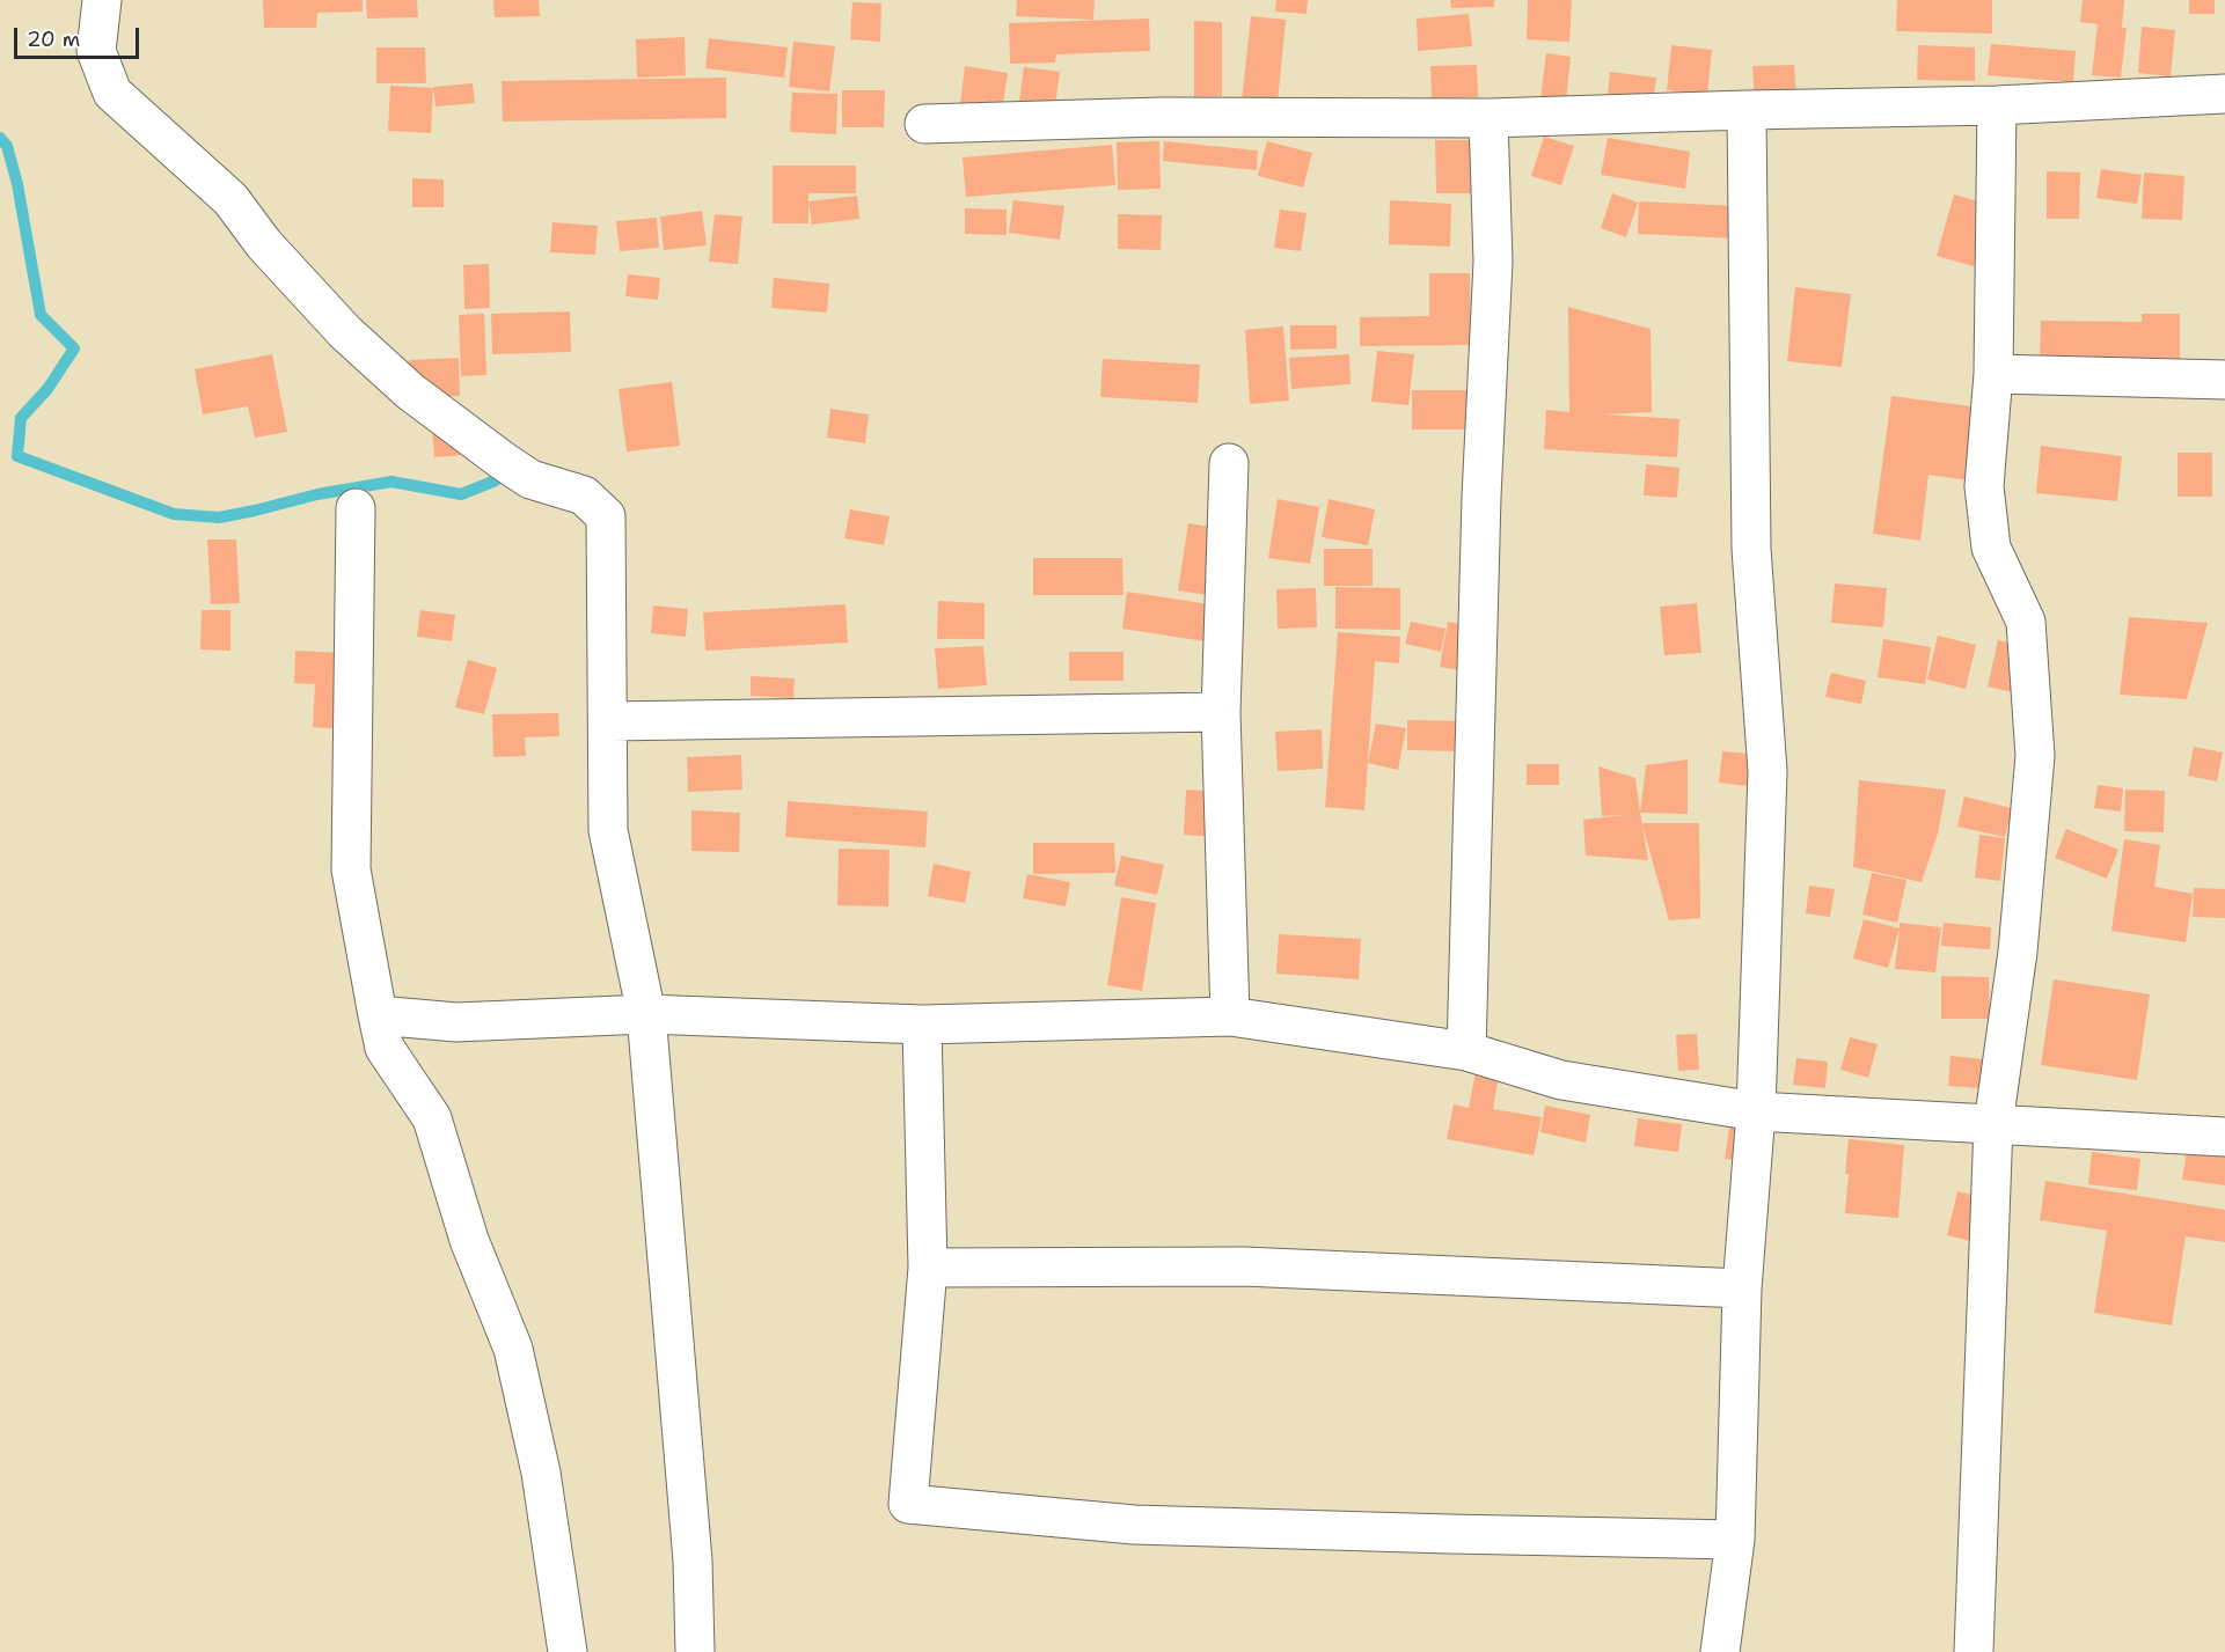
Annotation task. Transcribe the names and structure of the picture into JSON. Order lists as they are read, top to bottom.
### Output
{
  "scale_bar": "20 m"
}
